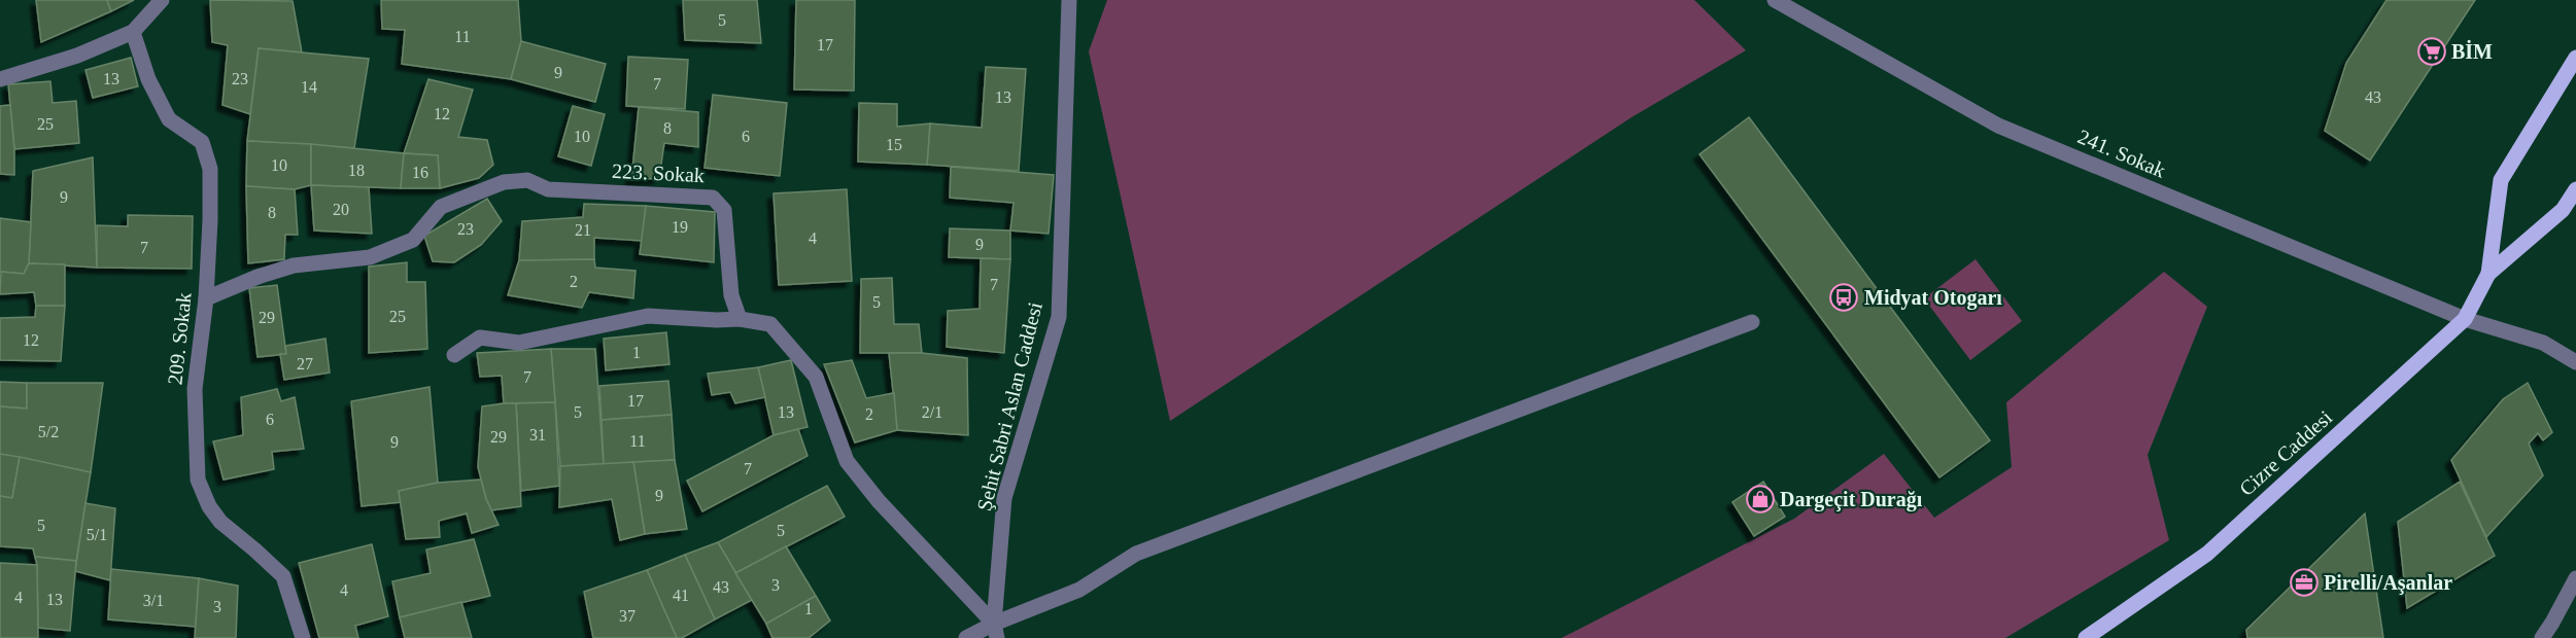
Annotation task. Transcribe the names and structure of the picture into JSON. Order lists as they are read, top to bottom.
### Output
{
  "streets": {
    "main road": ["Cizre Caddesi"],
    "street": [
      "241. Sokak",
      "223. Sokak",
      "209. Sokak",
      "Şehit Sabri Aslan Caddesi"
    ]
  },
  "crossings": [
    ["241. Sokak", "Cizre Caddesi"],
    ["223. Sokak", "209. Sokak"]
  ],
  "places": {
    "supermarket": ["BİM"],
    "bus stop": ["Midyat Otogarı"],
    "shop": ["Dargeçit Durağı"],
    "office": ["Pirelli/Aşanlar"]
  },
  "house_numbers": [
    "5",
    "11",
    "17",
    "9",
    "13",
    "23",
    "7",
    "14",
    "13",
    "43",
    "12",
    "25",
    "8",
    "10",
    "6",
    "15",
    "10",
    "18",
    "16",
    "9",
    "20",
    "8",
    "19",
    "23",
    "21",
    "4",
    "9",
    "7",
    "2",
    "7",
    "5",
    "25",
    "29",
    "12",
    "1",
    "27",
    "7",
    "17",
    "5",
    "13",
    "2/1",
    "2",
    "6",
    "5/2",
    "31",
    "29",
    "11",
    "9",
    "7",
    "9",
    "5",
    "5",
    "5/1",
    "3",
    "43",
    "4",
    "41",
    "4",
    "13",
    "3/1",
    "3",
    "1",
    "37"
  ]
}
